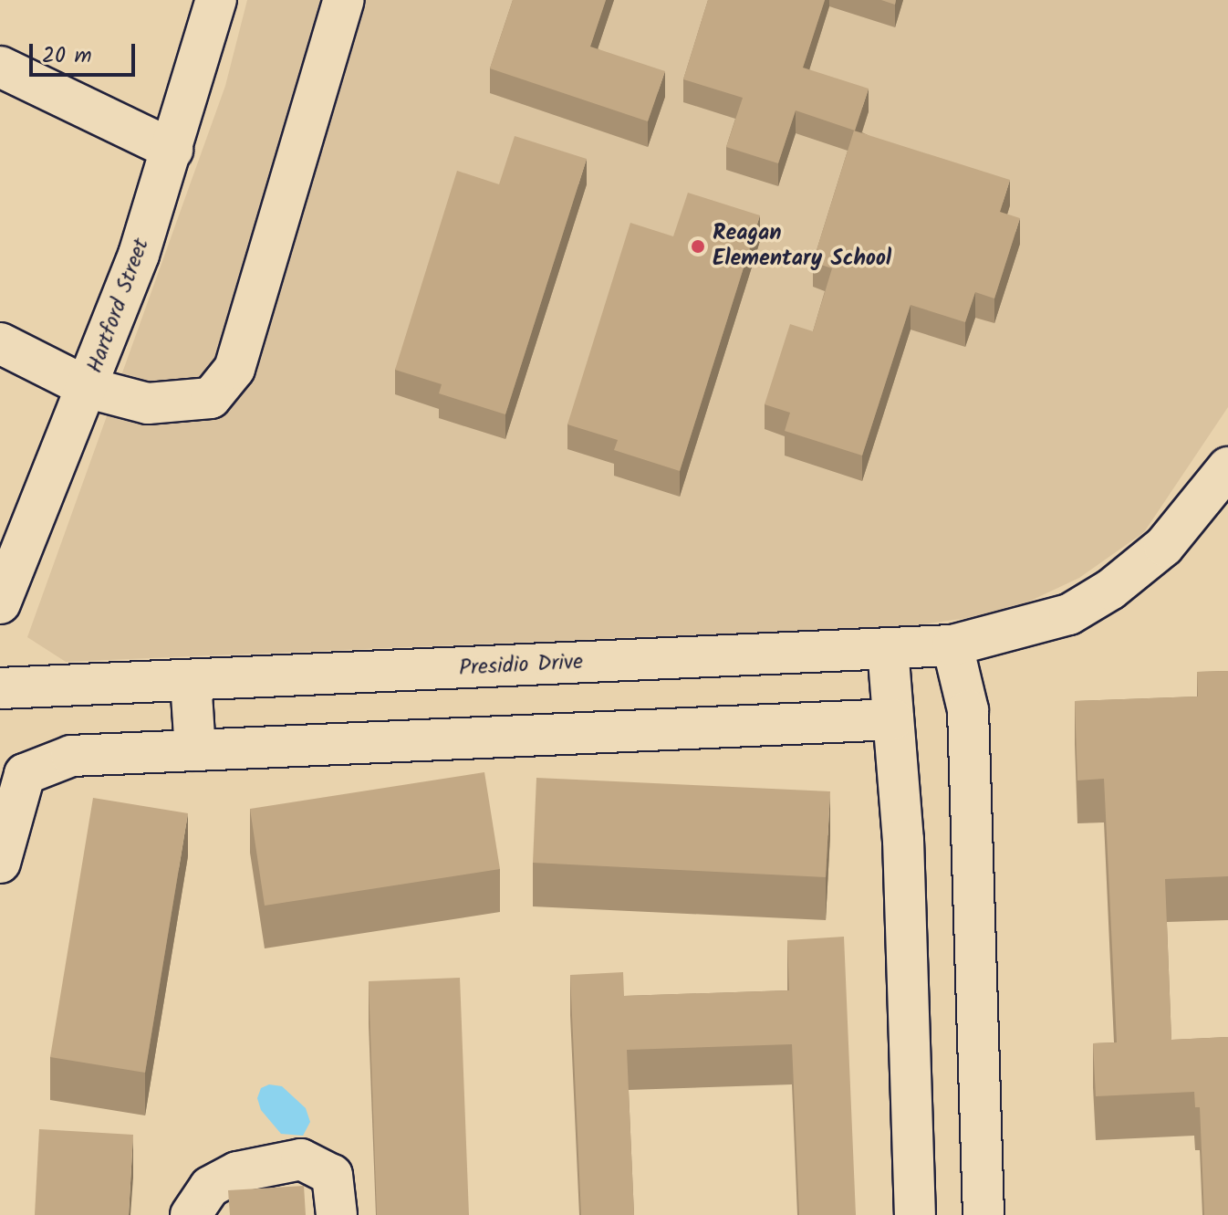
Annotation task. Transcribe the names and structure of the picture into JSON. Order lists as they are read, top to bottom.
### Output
{
  "streets": {
    "street": ["Hartford Street", "Presidio Drive"]
  },
  "places": ["Reagan Elementary School"],
  "scale_bar": "20 m"
}
